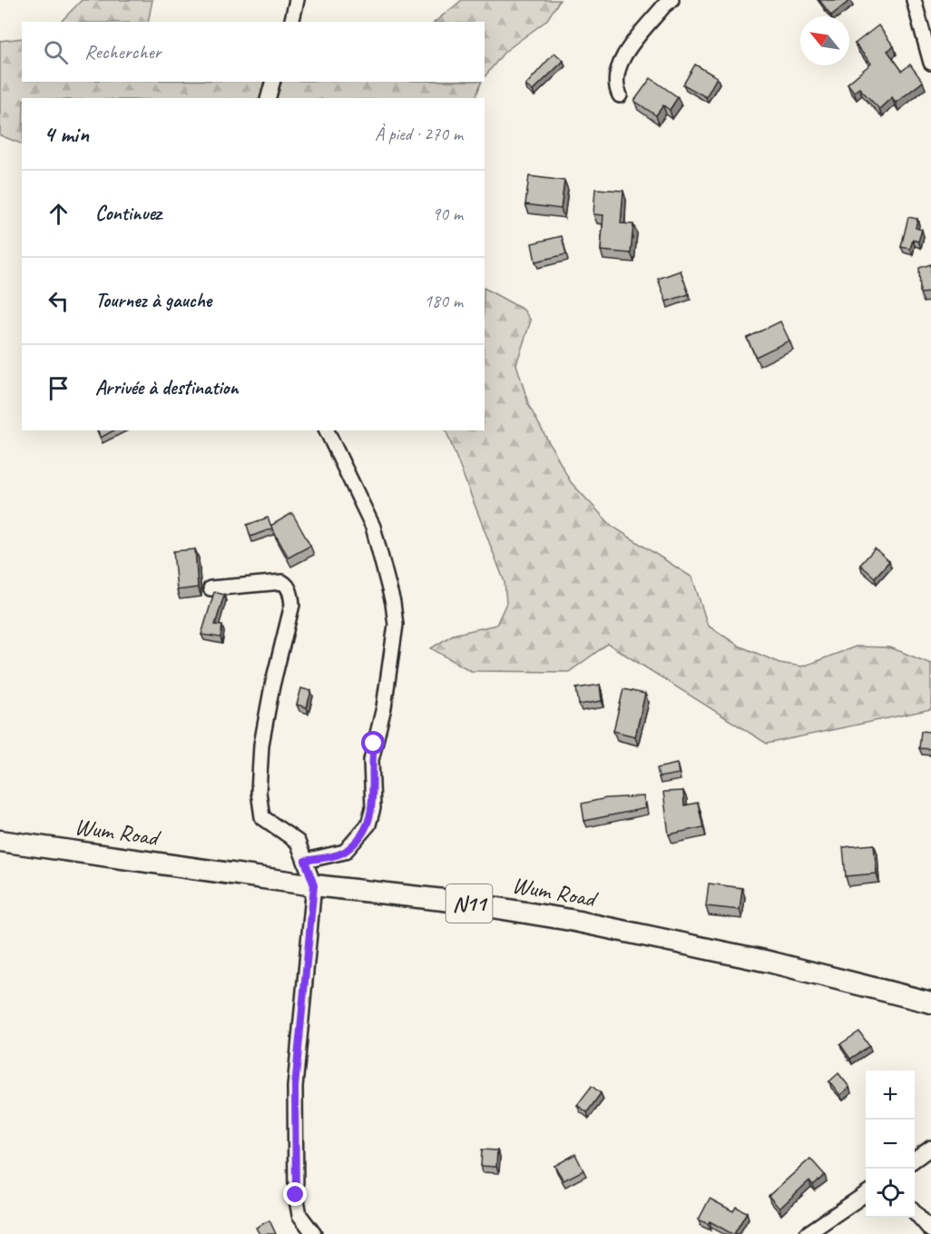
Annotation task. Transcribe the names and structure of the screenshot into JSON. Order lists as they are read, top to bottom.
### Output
{
  "streets": {
    "highway": ["Wum Road", "N11"]
  },
  "north": "top left",
  "page": {
    "search": "Rechercher",
    "heading": ["4 min", "À pied · 270 m"],
    "list": [
      ["Continuez", "90 m"],
      ["Tournez à gauche", "180 m"],
      "Arrivée à destination"
    ],
    "map_buttons": ["+", "−"]
  }
}
